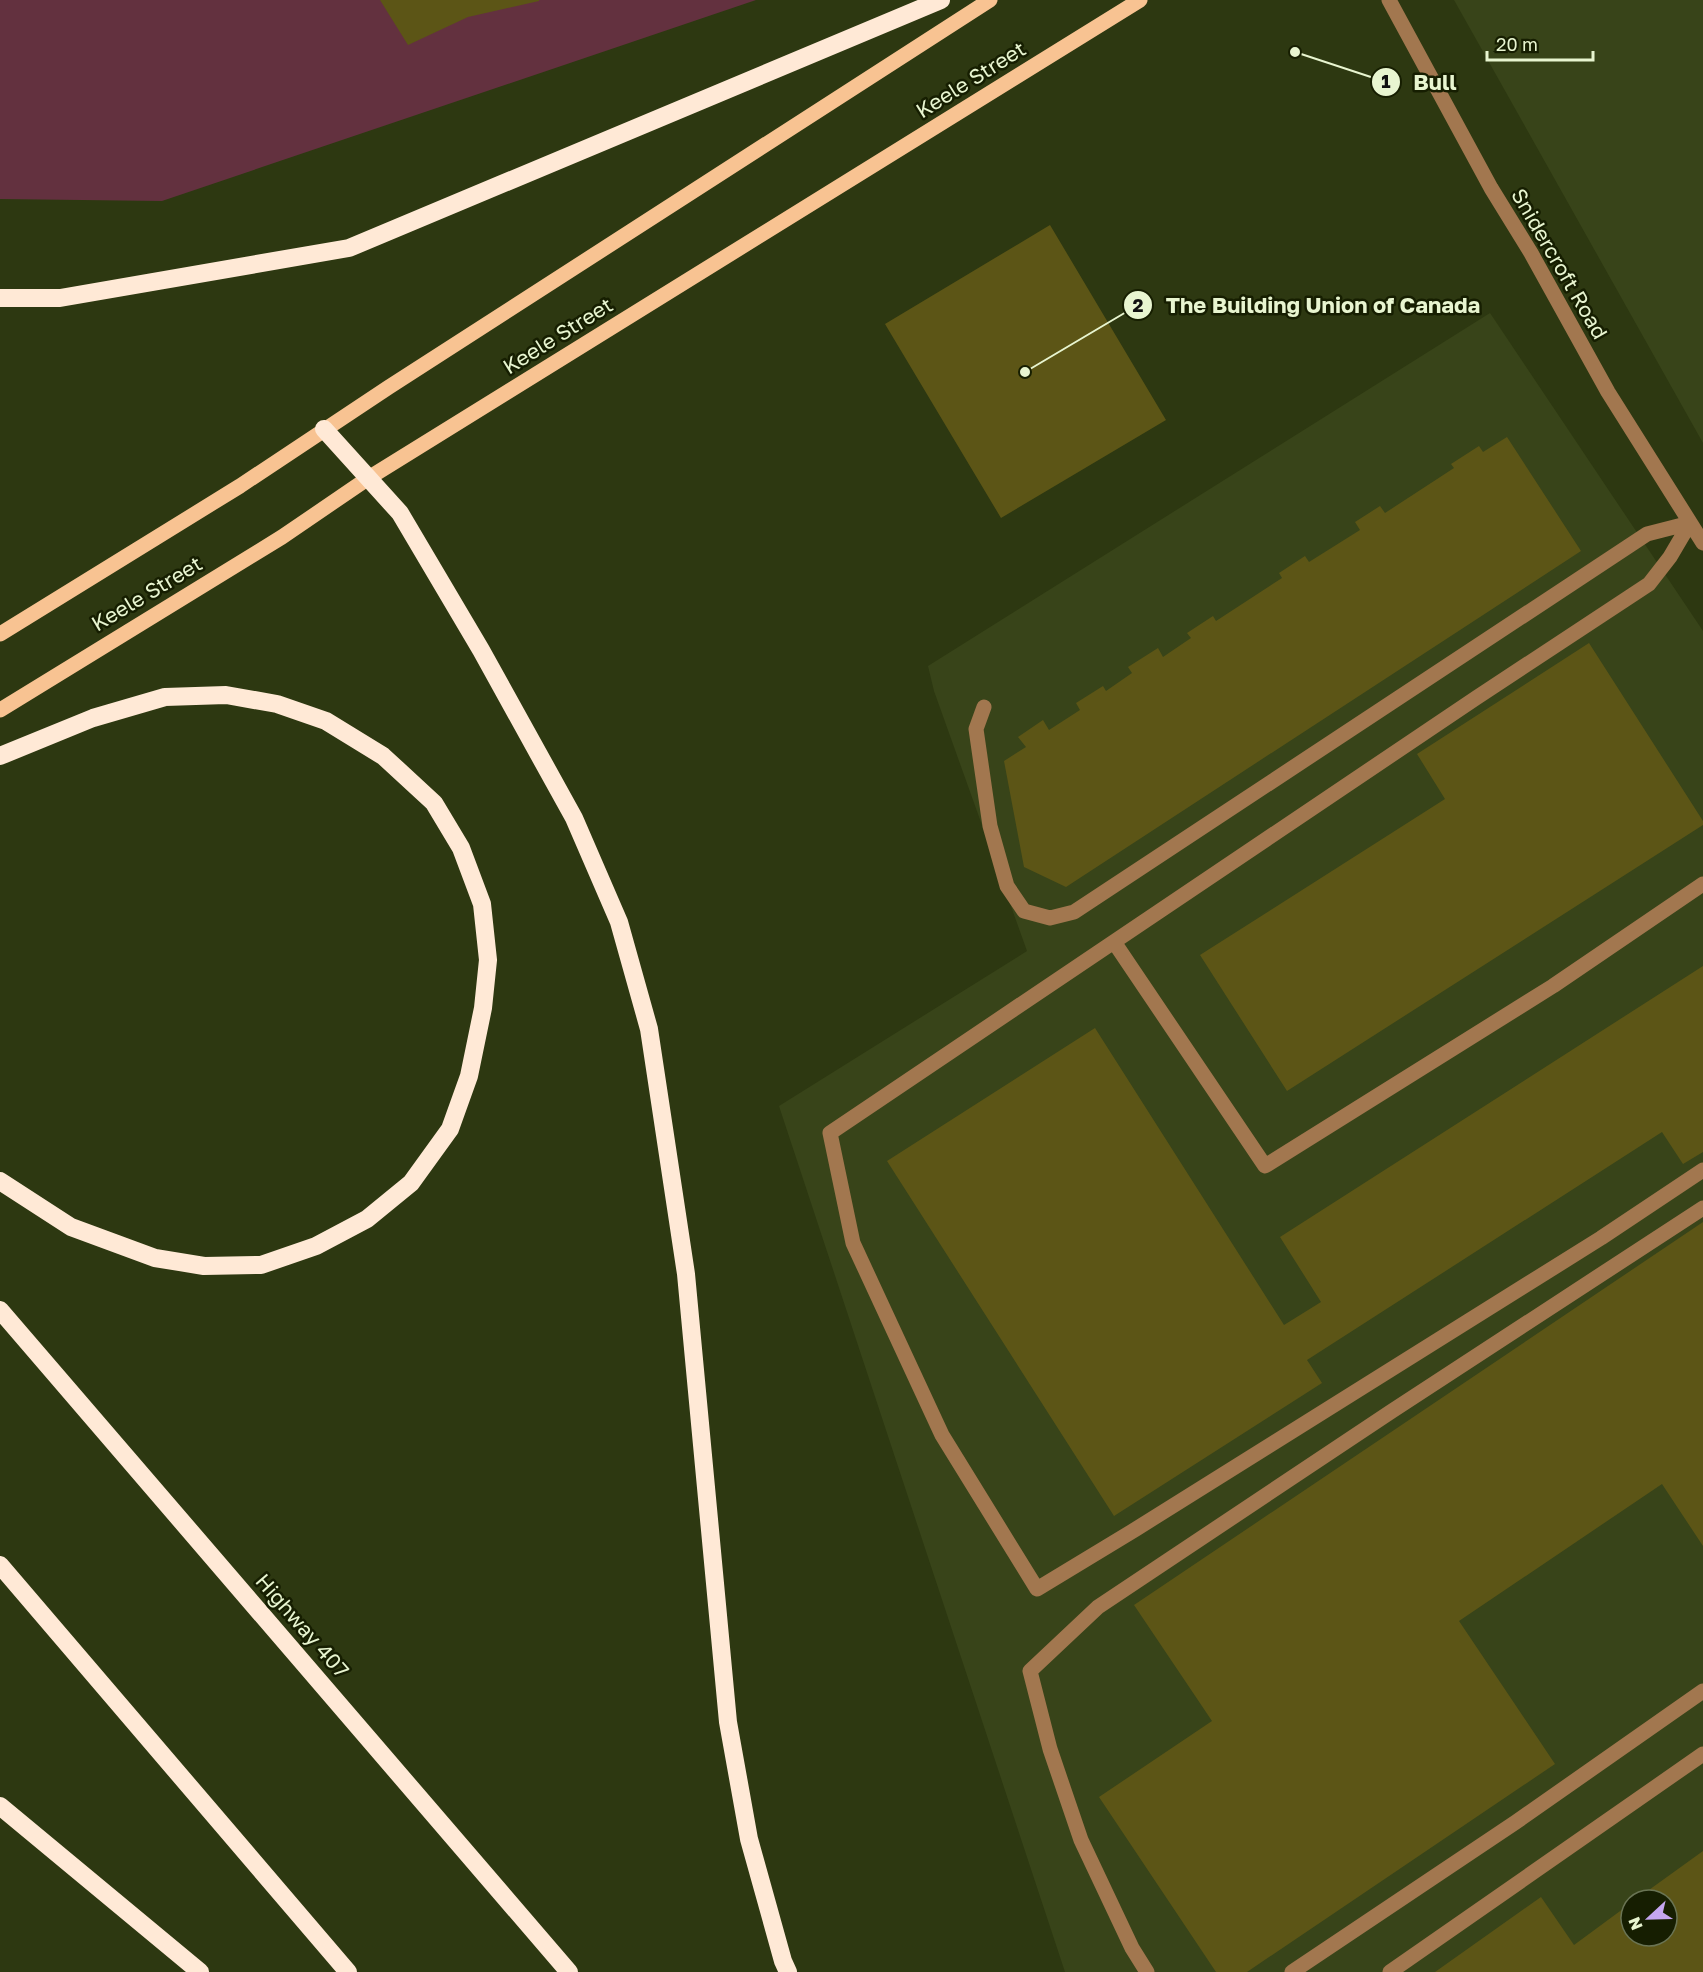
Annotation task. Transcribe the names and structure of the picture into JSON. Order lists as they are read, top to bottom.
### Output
{
  "streets": {
    "highway": ["Highway 407"],
    "main road": ["Keele Street"],
    "street": ["Snidercroft Road"]
  },
  "places": ["Bull", "The Building Union of Canada"],
  "scale_bar": "20 m",
  "north": "left"
}
